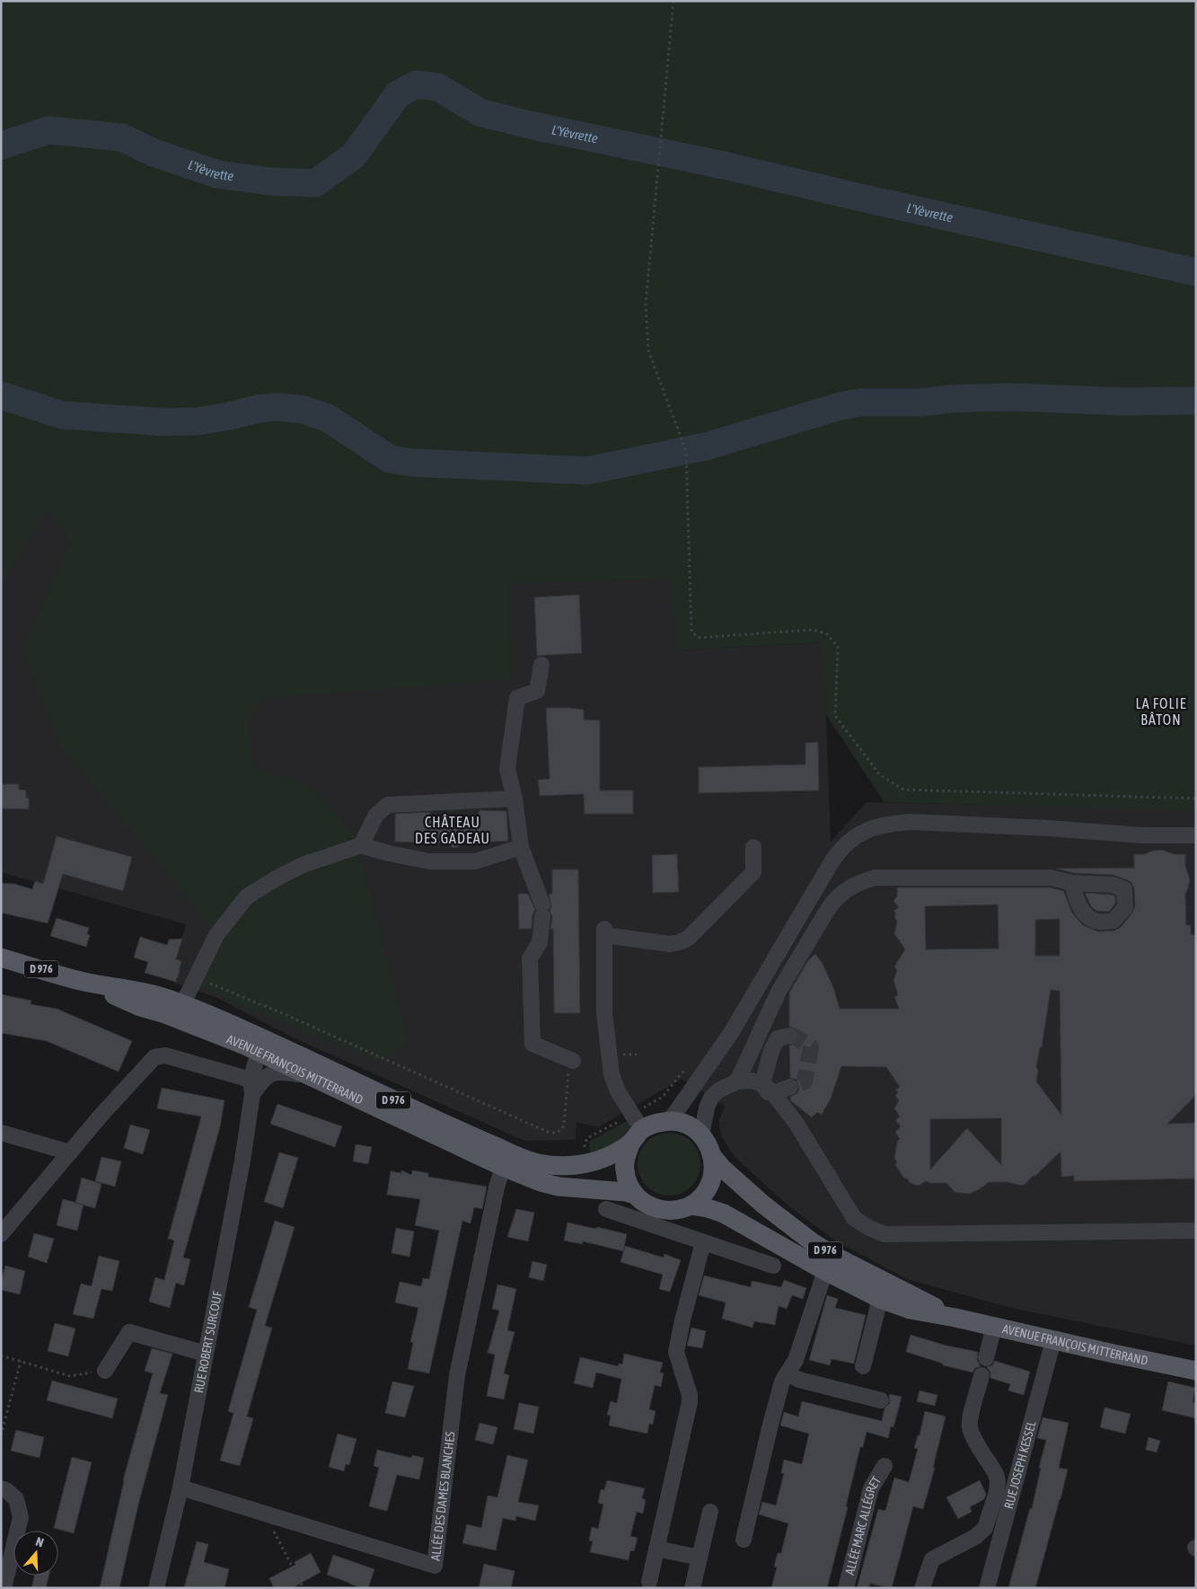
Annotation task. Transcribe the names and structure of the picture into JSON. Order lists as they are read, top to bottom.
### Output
{
  "streets": {
    "main road": ["D 976", "AVENUE FRANÇOIS MITTERRAND"],
    "street": [
      "RUE ROBERT SURCOUF",
      "RUE JOSEPH KESSEL",
      "ALLÉE DES DAMES BLANCHES",
      "ALLÉE MARC ALLÉGRET"
    ]
  },
  "crossings": [
    ["AVENUE FRANÇOIS MITTERRAND", "RUE ROBERT SURCOUF"],
    ["AVENUE FRANÇOIS MITTERRAND", "RUE JOSEPH KESSEL"],
    ["AVENUE FRANÇOIS MITTERRAND", "ALLÉE DES DAMES BLANCHES"],
    ["RUE ROBERT SURCOUF", "ALLÉE DES DAMES BLANCHES"]
  ],
  "districts": ["LA FOLIE BÂTON", "CHÂTEAU DES GADEAU"],
  "water": ["L'Yèvrette"],
  "north": "top"
}
